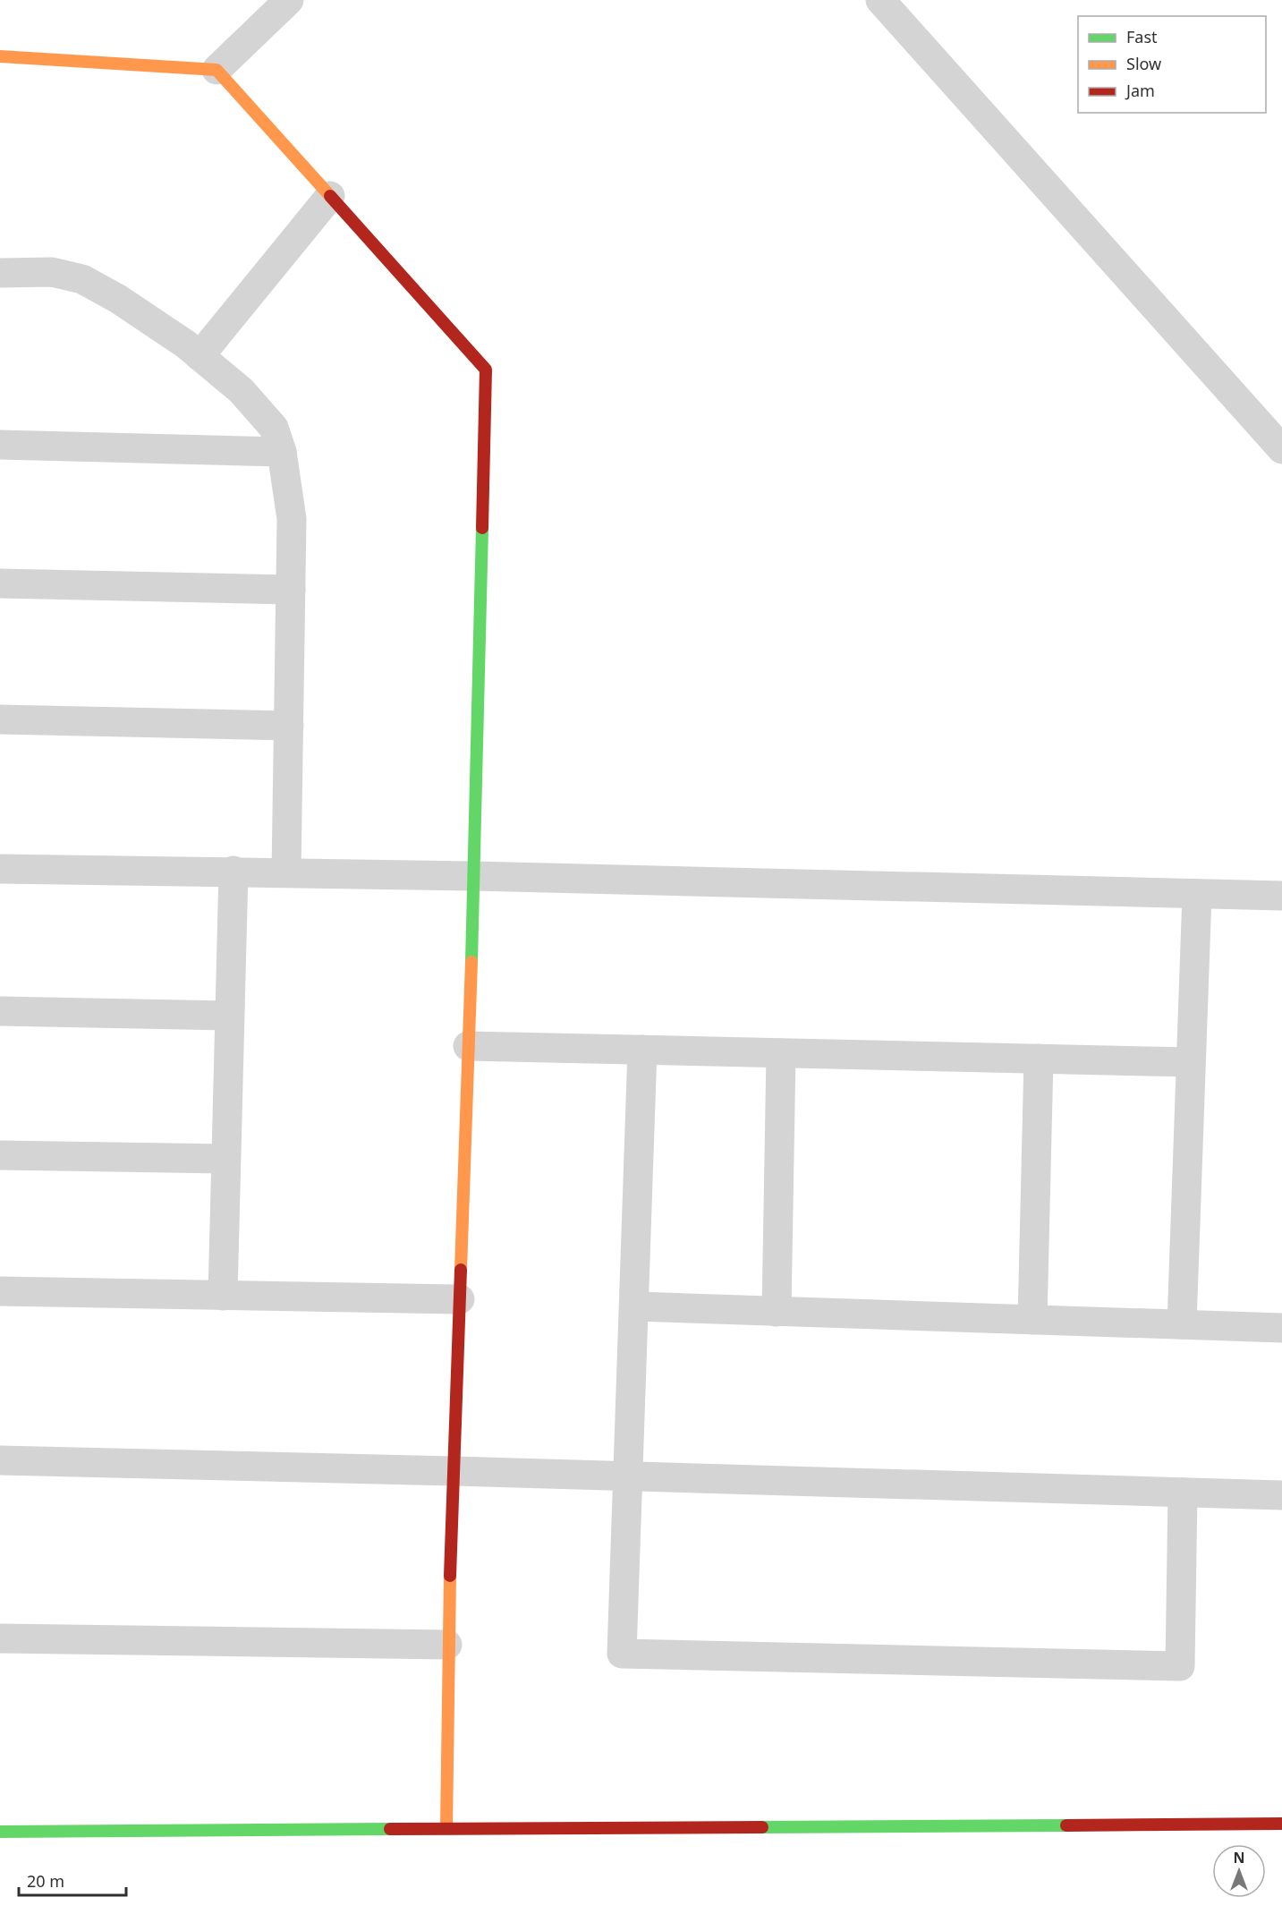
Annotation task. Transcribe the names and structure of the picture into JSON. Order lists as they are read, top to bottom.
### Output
{
  "legend": ["Fast", "Slow", "Jam"],
  "scale_bar": "20 m",
  "north": "top"
}
